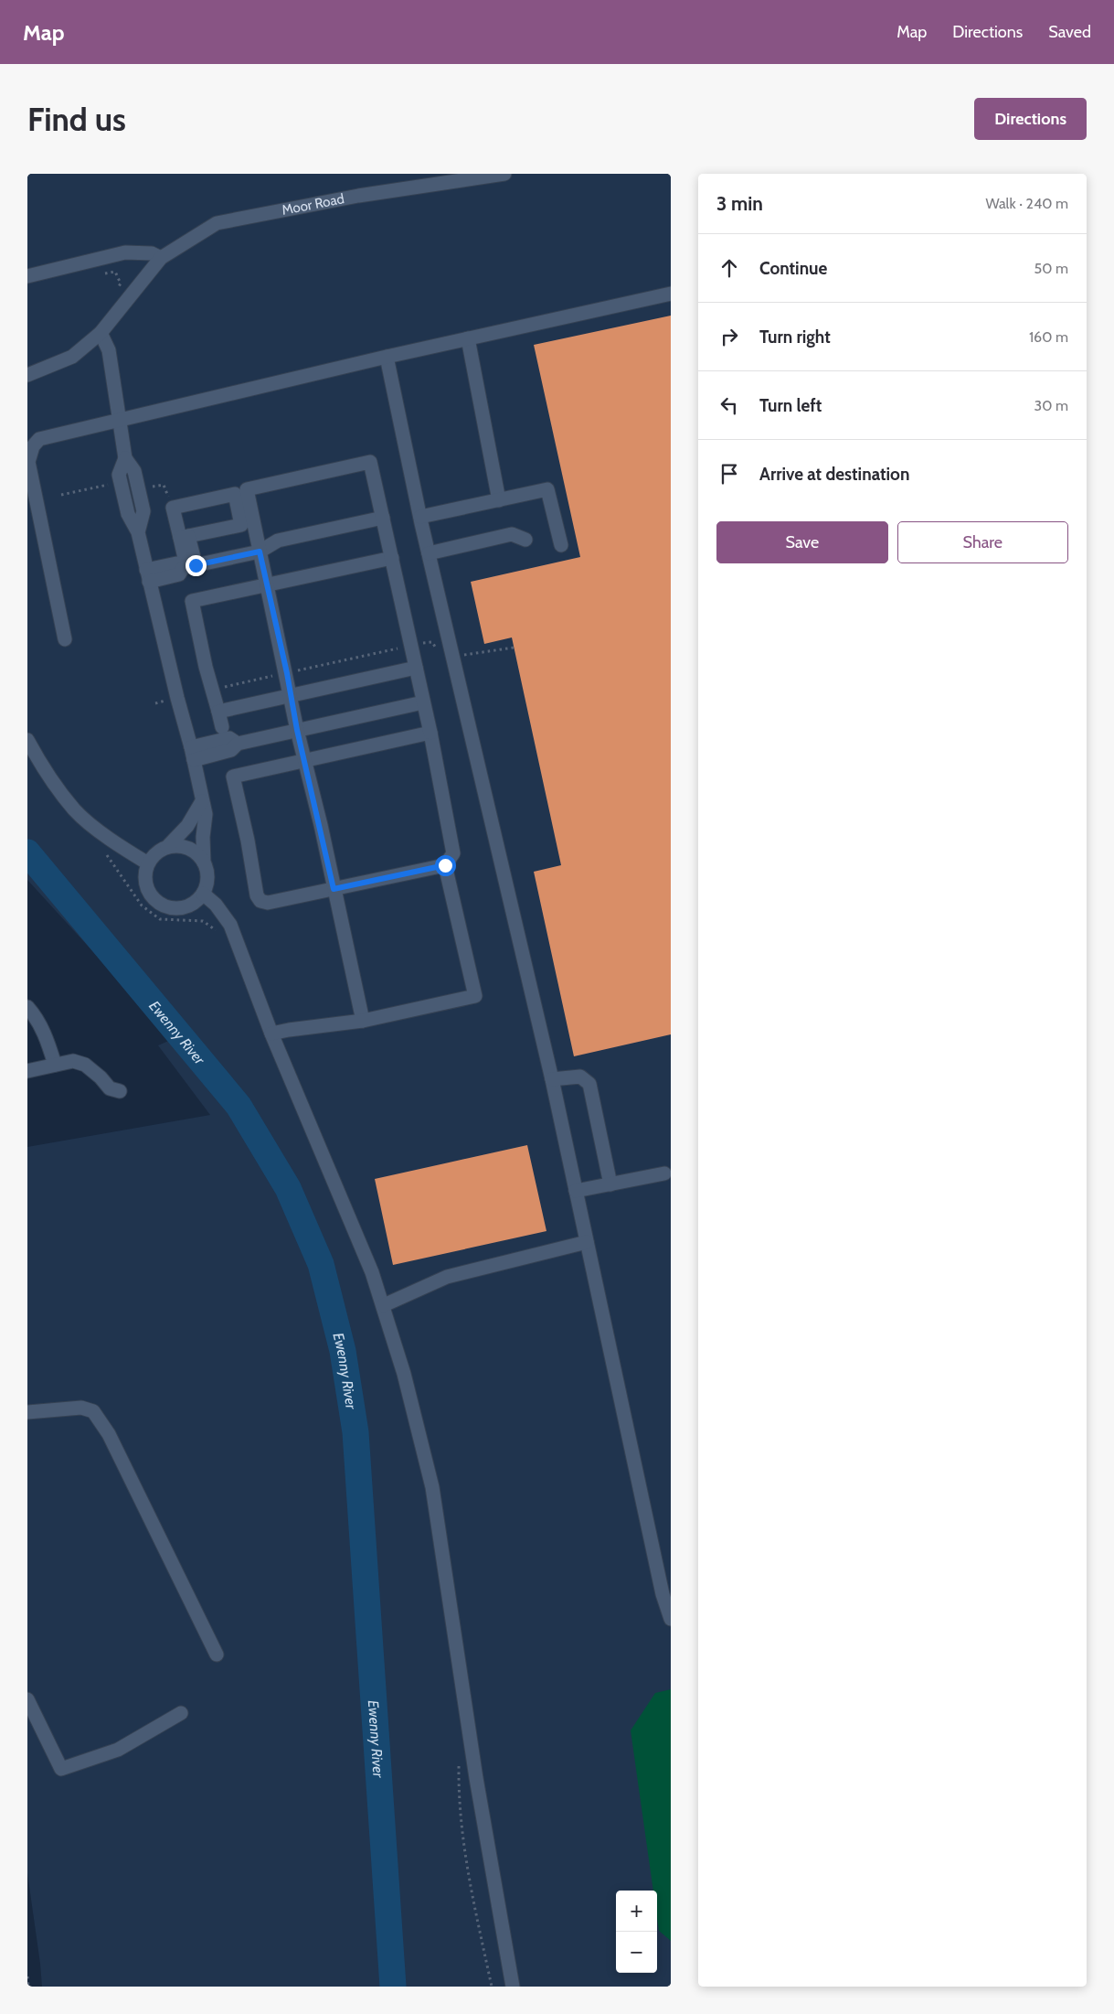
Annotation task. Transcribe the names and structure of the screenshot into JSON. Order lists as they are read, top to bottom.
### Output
{
  "streets": {
    "street": ["Moor Road"]
  },
  "water": ["Ewenny River"],
  "page": {
    "header": "Map",
    "nav": ["Map", "Directions", "Saved"],
    "buttons": [
      "Directions",
      ["Save", "Share"]
    ],
    "title": "Find us",
    "heading": ["3 min", "Walk · 240 m"],
    "list": [
      ["Continue", "50 m"],
      ["Turn right", "160 m"],
      ["Turn left", "30 m"],
      "Arrive at destination"
    ],
    "map_buttons": ["+", "−"]
  }
}
